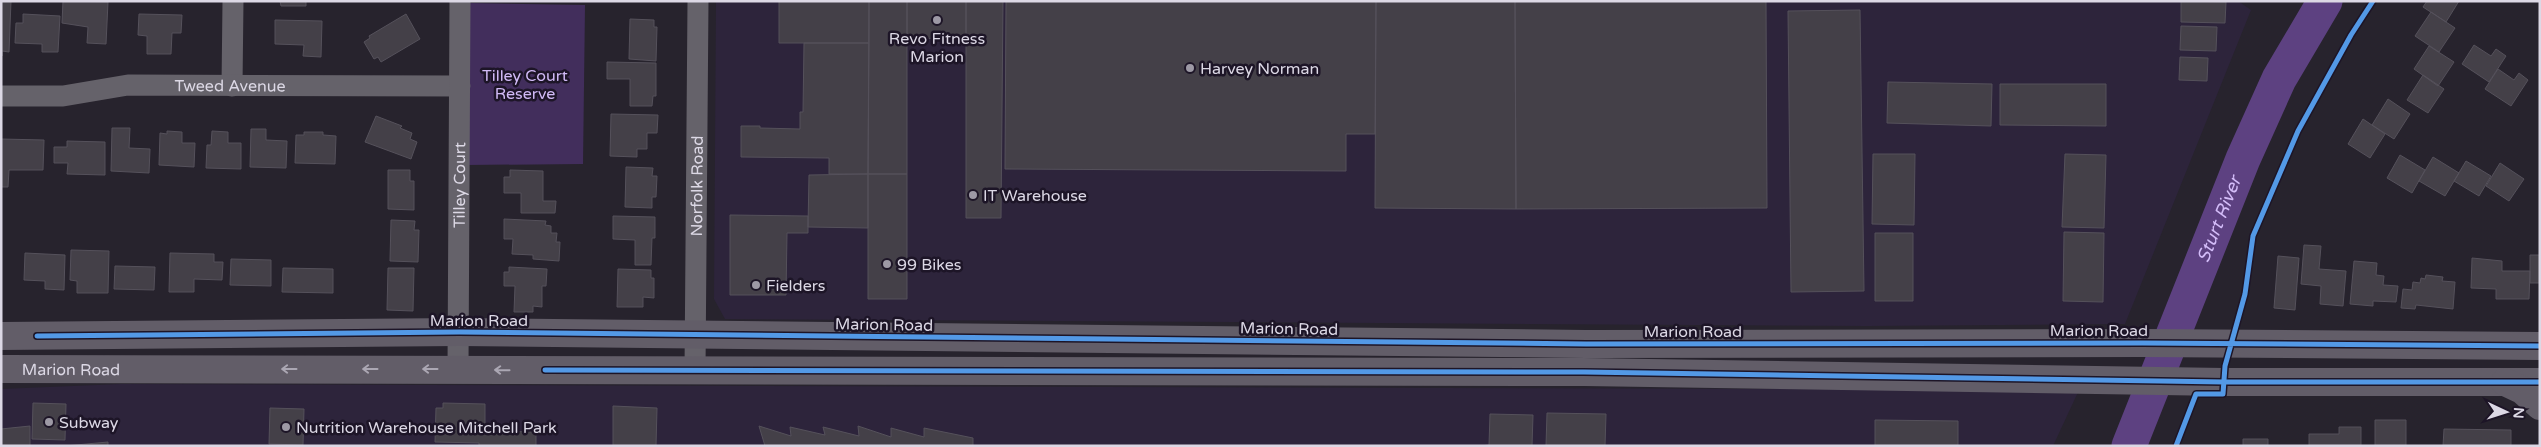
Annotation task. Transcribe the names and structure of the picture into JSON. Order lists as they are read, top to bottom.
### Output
{
  "streets": {
    "main road": ["Marion Road"],
    "street": ["Tweed Avenue", "Tilley Court", "Norfolk Road"]
  },
  "crossings": [
    ["Tweed Avenue", "Tilley Court"],
    ["Tilley Court", "Marion Road"],
    ["Norfolk Road", "Marion Road"]
  ],
  "water": ["Sturt River"],
  "parks": ["Tilley Court Reserve"],
  "places": [
    "Revo Fitness Marion",
    "Harvey Norman",
    "IT Warehouse",
    "99 Bikes",
    "Fielders",
    "Subway",
    "Nutrition Warehouse Mitchell Park"
  ],
  "north": "right"
}
